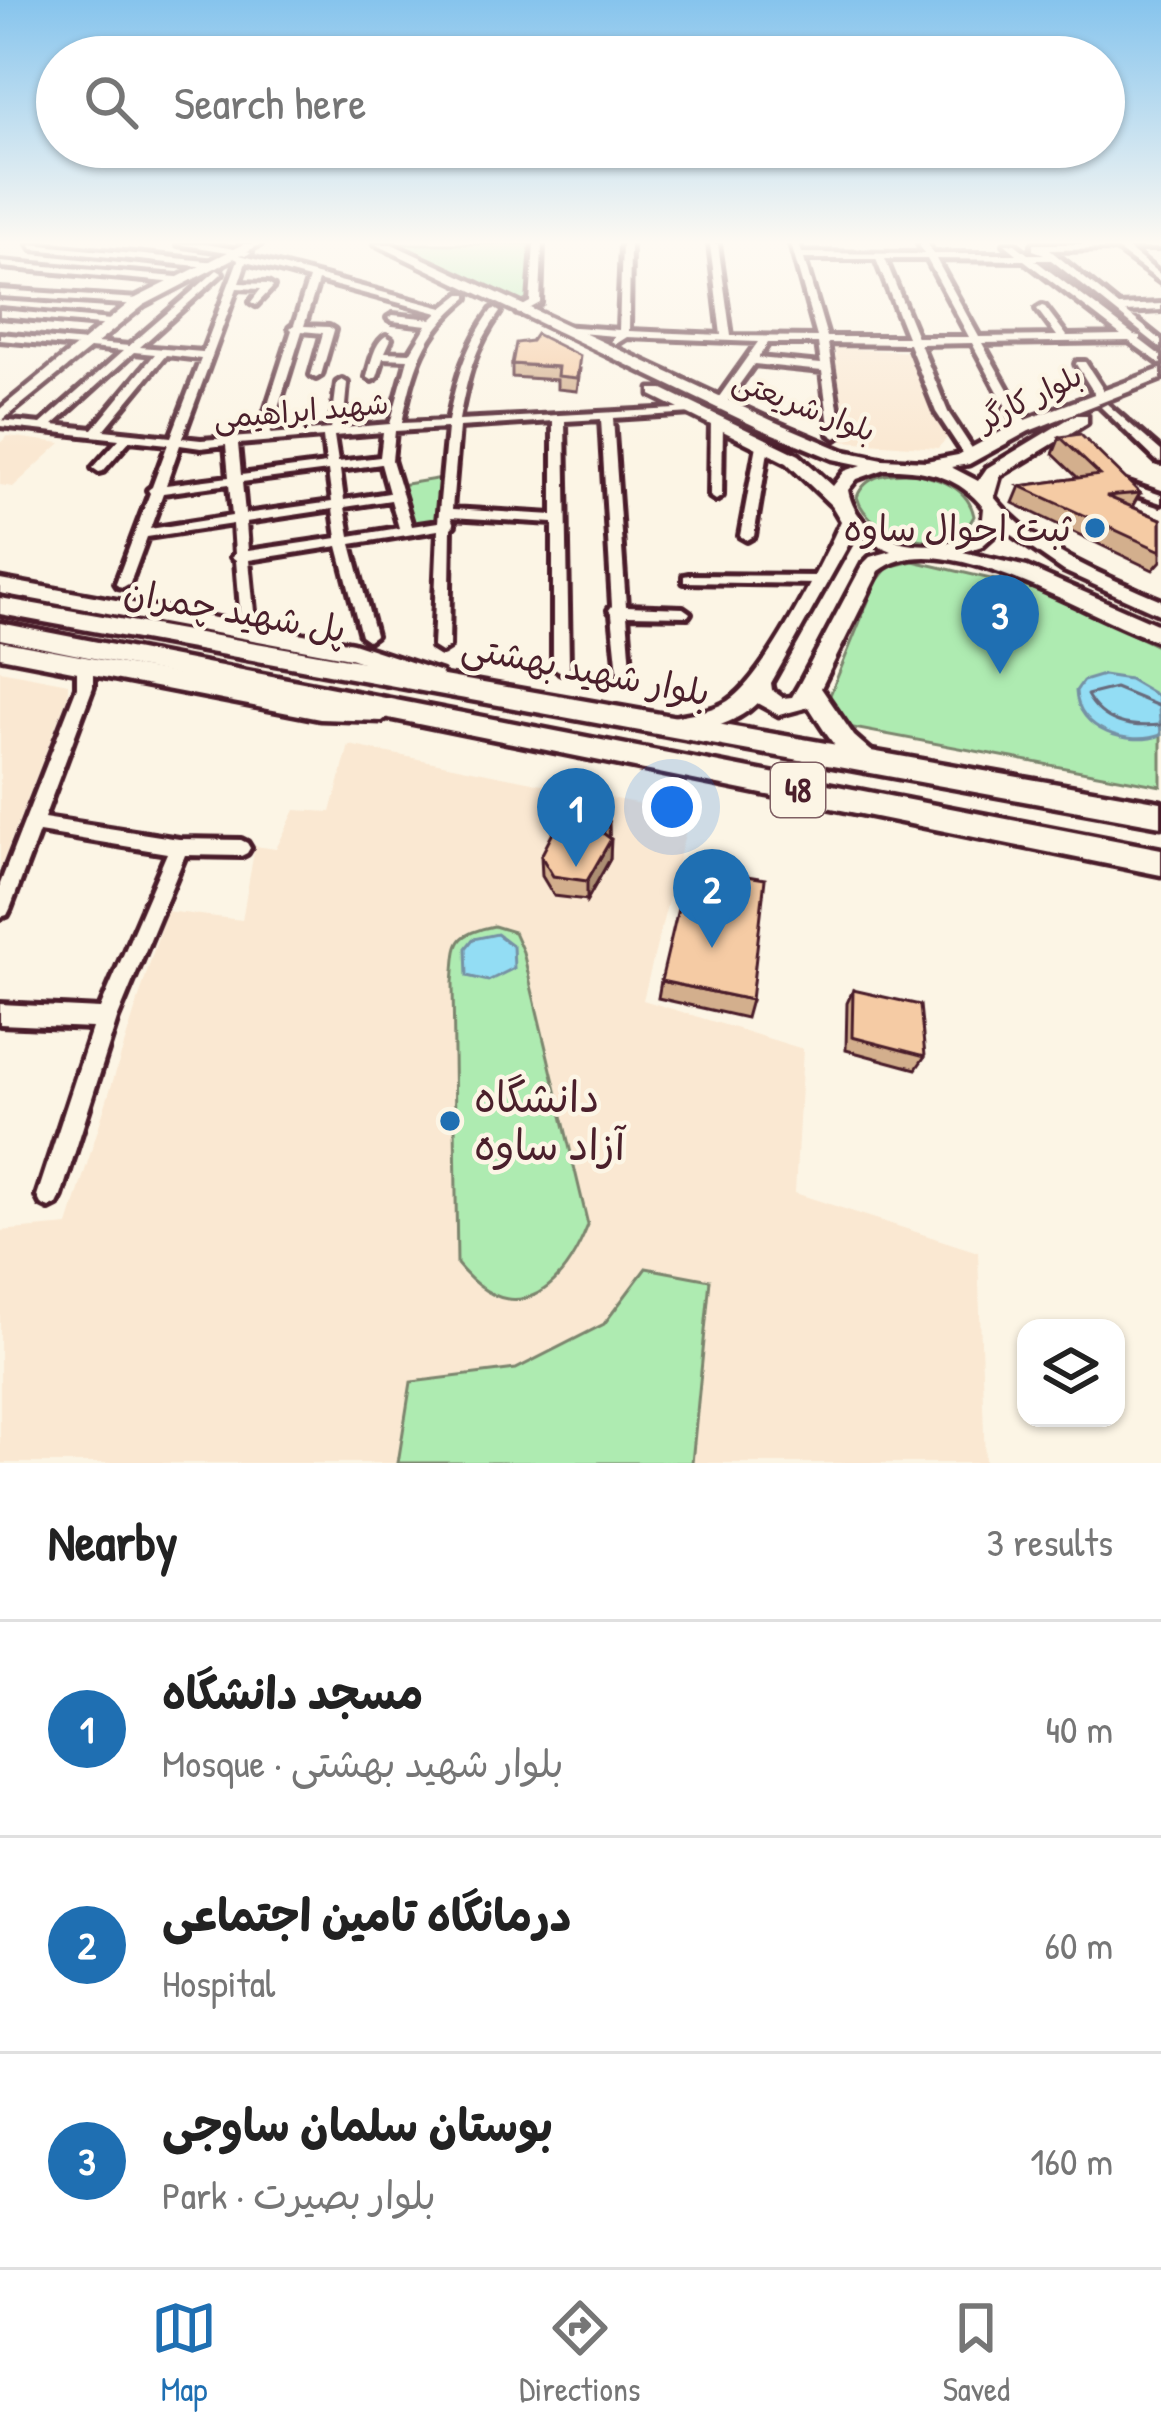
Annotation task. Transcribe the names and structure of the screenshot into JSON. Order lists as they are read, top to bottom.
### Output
{
  "streets": {
    "main road": [
      "بلوار کارگر",
      "بلوار شریعتی",
      "پل شهید چمران",
      "بلوار شهید بهشتی",
      "48"
    ],
    "street": ["شهید ابراهیمی"]
  },
  "crossings": [
    ["بلوار کارگر", "بلوار شریعتی"],
    ["بلوار شریعتی", "شهید ابراهیمی"],
    ["پل شهید چمران", "بلوار شهید بهشتی"]
  ],
  "places": ["ثبت احوال ساوه", "دانشگاه آزاد ساوه"],
  "page": {
    "search": "Search here",
    "pins": ["3", "1", "2"],
    "heading": ["Nearby", "3 results"],
    "list": [
      {
        "mark": "1",
        "name": "مسجد دانشگاه",
        "note": "Mosque · بلوار شهید بهشتی",
        "value": "40 m"
      },
      {
        "mark": "2",
        "name": "درمانگاه تامین اجتماعی",
        "note": "Hospital",
        "value": "60 m"
      },
      {
        "mark": "3",
        "name": "بوستان سلمان ساوجی",
        "note": "Park · بلوار بصیرت",
        "value": "160 m"
      }
    ],
    "nav": ["Map", "Directions", "Saved"]
  }
}
